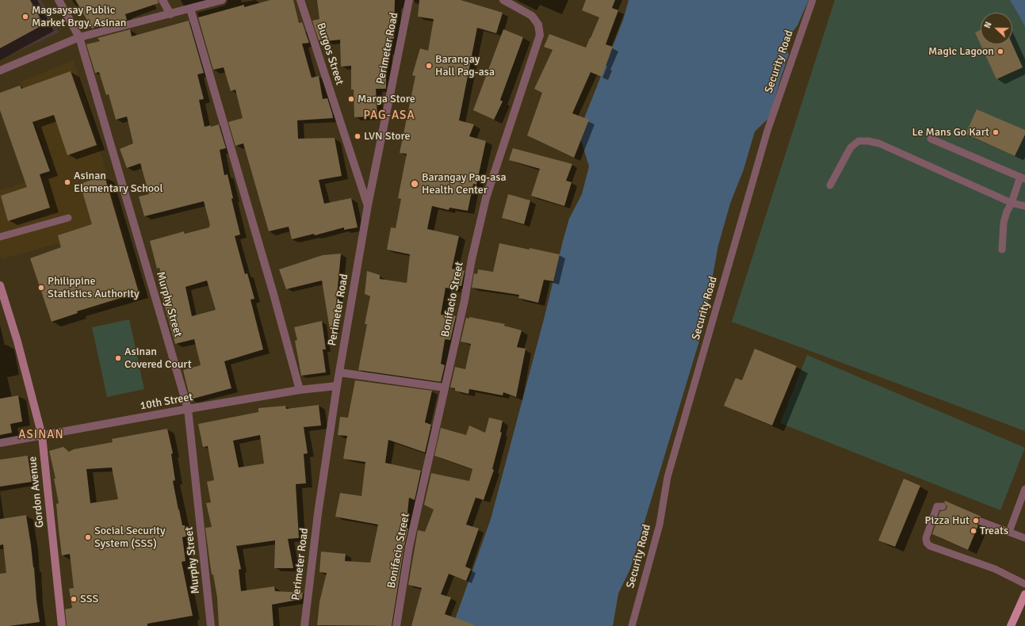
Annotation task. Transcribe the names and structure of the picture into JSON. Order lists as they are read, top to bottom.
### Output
{
  "streets": {
    "main road": ["Gordon Avenue"],
    "street": [
      "Perimeter Road",
      "Burgos Street",
      "Bonifacio Street",
      "Murphy Street",
      "10th Street"
    ],
    "lane": ["Security Road"]
  },
  "crossings": [
    ["Perimeter Road", "Burgos Street"],
    ["Perimeter Road", "10th Street"],
    ["Murphy Street", "10th Street"],
    ["10th Street", "Gordon Avenue"]
  ],
  "districts": ["PAG-ASA", "ASINAN"],
  "places": [
    "Magsaysay Public Market Brgy. Asinan",
    "Magic Lagoon",
    "Barangay Hall Pag-asa",
    "Marga Store",
    "Le Mans Go Kart",
    "LVN Store",
    "Asinan Elementary School",
    "Barangay Pag-asa Health Center",
    "Philippine Statistics Authority",
    "Asinan Covered Court",
    "Pizza Hut",
    "Treats",
    "Social Security System (SSS)",
    "SSS"
  ],
  "north": "left"
}
